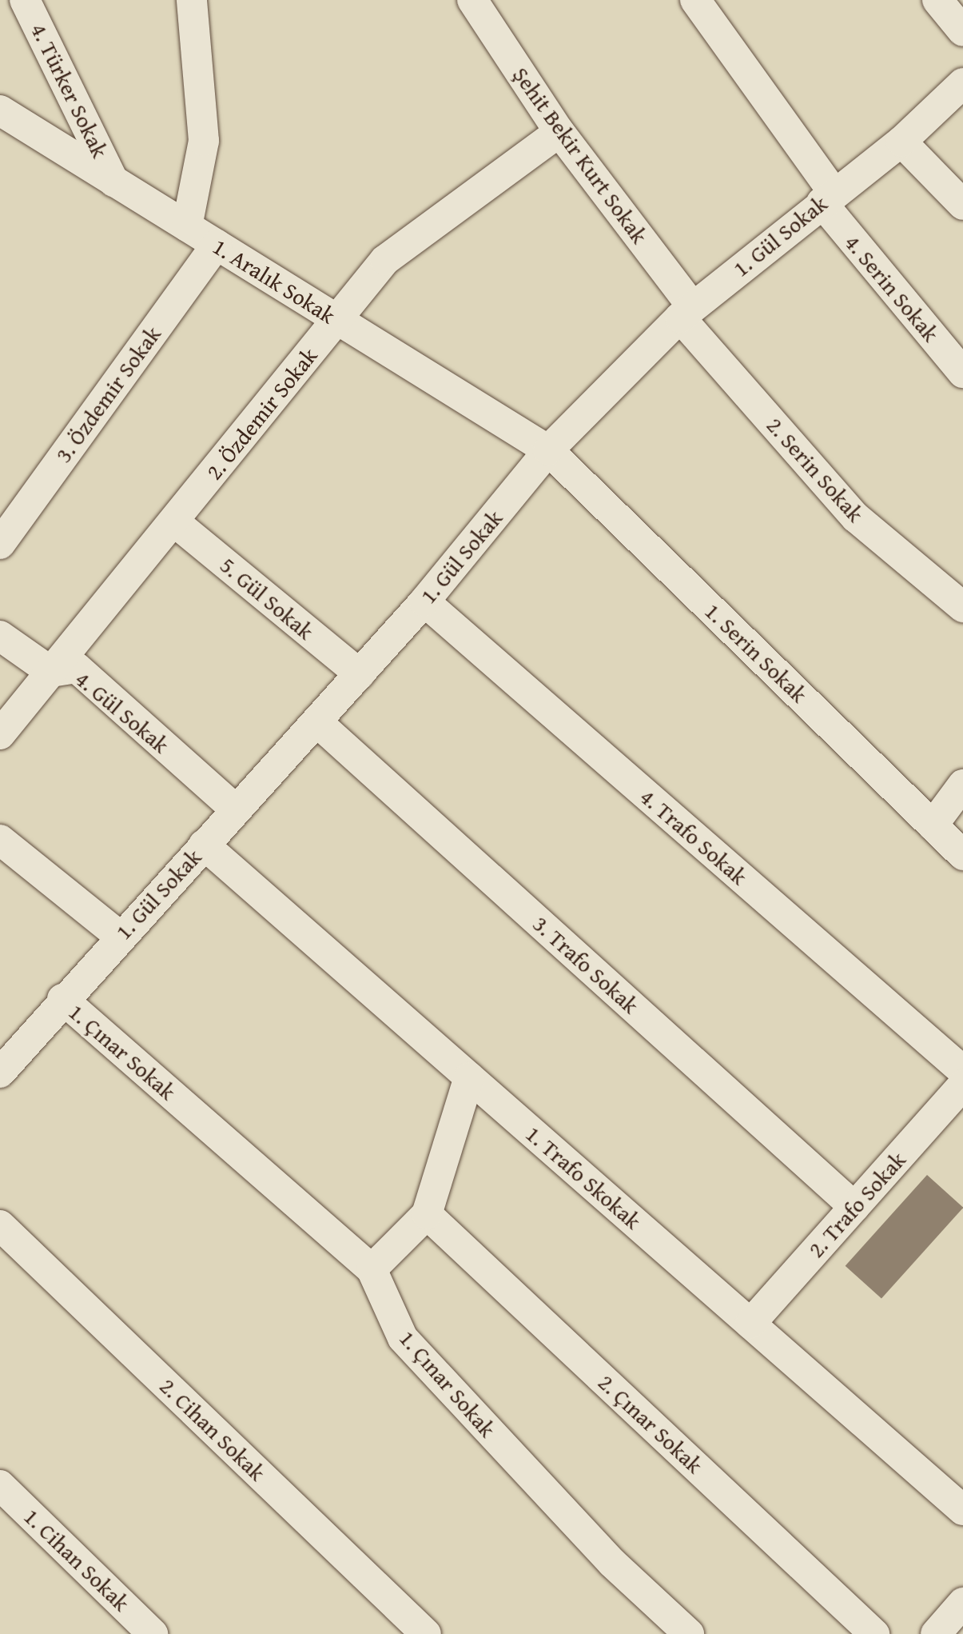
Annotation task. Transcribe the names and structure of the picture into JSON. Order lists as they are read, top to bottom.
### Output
{
  "streets": {
    "street": [
      "4. Türker Sokak",
      "Şehit Bekir Kurt Sokak",
      "1. Gül Sokak",
      "1. Aralık Sokak",
      "4. Serin Sokak",
      "3. Özdemir Sokak",
      "2. Özdemir Sokak",
      "2. Serin Sokak",
      "5. Gül Sokak",
      "1. Serin Sokak",
      "4. Gül Sokak",
      "4. Trafo Sokak",
      "3. Trafo Sokak",
      "1. Çınar Sokak",
      "1. Trafo Skokak",
      "2. Trafo Sokak",
      "2. Çınar Sokak",
      "2. Cihan Sokak",
      "1. Cihan Sokak"
    ]
  },
  "crossings": [
    ["4. Türker Sokak", "1. Aralık Sokak"],
    ["Şehit Bekir Kurt Sokak", "1. Gül Sokak"],
    ["Şehit Bekir Kurt Sokak", "2. Özdemir Sokak"],
    ["Şehit Bekir Kurt Sokak", "2. Serin Sokak"],
    ["1. Gül Sokak", "1. Aralık Sokak"],
    ["1. Gül Sokak", "4. Serin Sokak"],
    ["1. Gül Sokak", "2. Serin Sokak"],
    ["1. Gül Sokak", "5. Gül Sokak"],
    ["1. Gül Sokak", "1. Serin Sokak"],
    ["1. Gül Sokak", "4. Gül Sokak"],
    ["1. Gül Sokak", "4. Trafo Sokak"],
    ["1. Gül Sokak", "3. Trafo Sokak"],
    ["1. Gül Sokak", "1. Çınar Sokak"],
    ["1. Gül Sokak", "1. Trafo Skokak"],
    ["1. Aralık Sokak", "3. Özdemir Sokak"],
    ["1. Aralık Sokak", "2. Özdemir Sokak"],
    ["1. Aralık Sokak", "1. Serin Sokak"],
    ["2. Özdemir Sokak", "5. Gül Sokak"],
    ["2. Özdemir Sokak", "4. Gül Sokak"],
    ["3. Trafo Sokak", "2. Trafo Sokak"],
    ["1. Trafo Skokak", "2. Trafo Sokak"]
  ]
}
